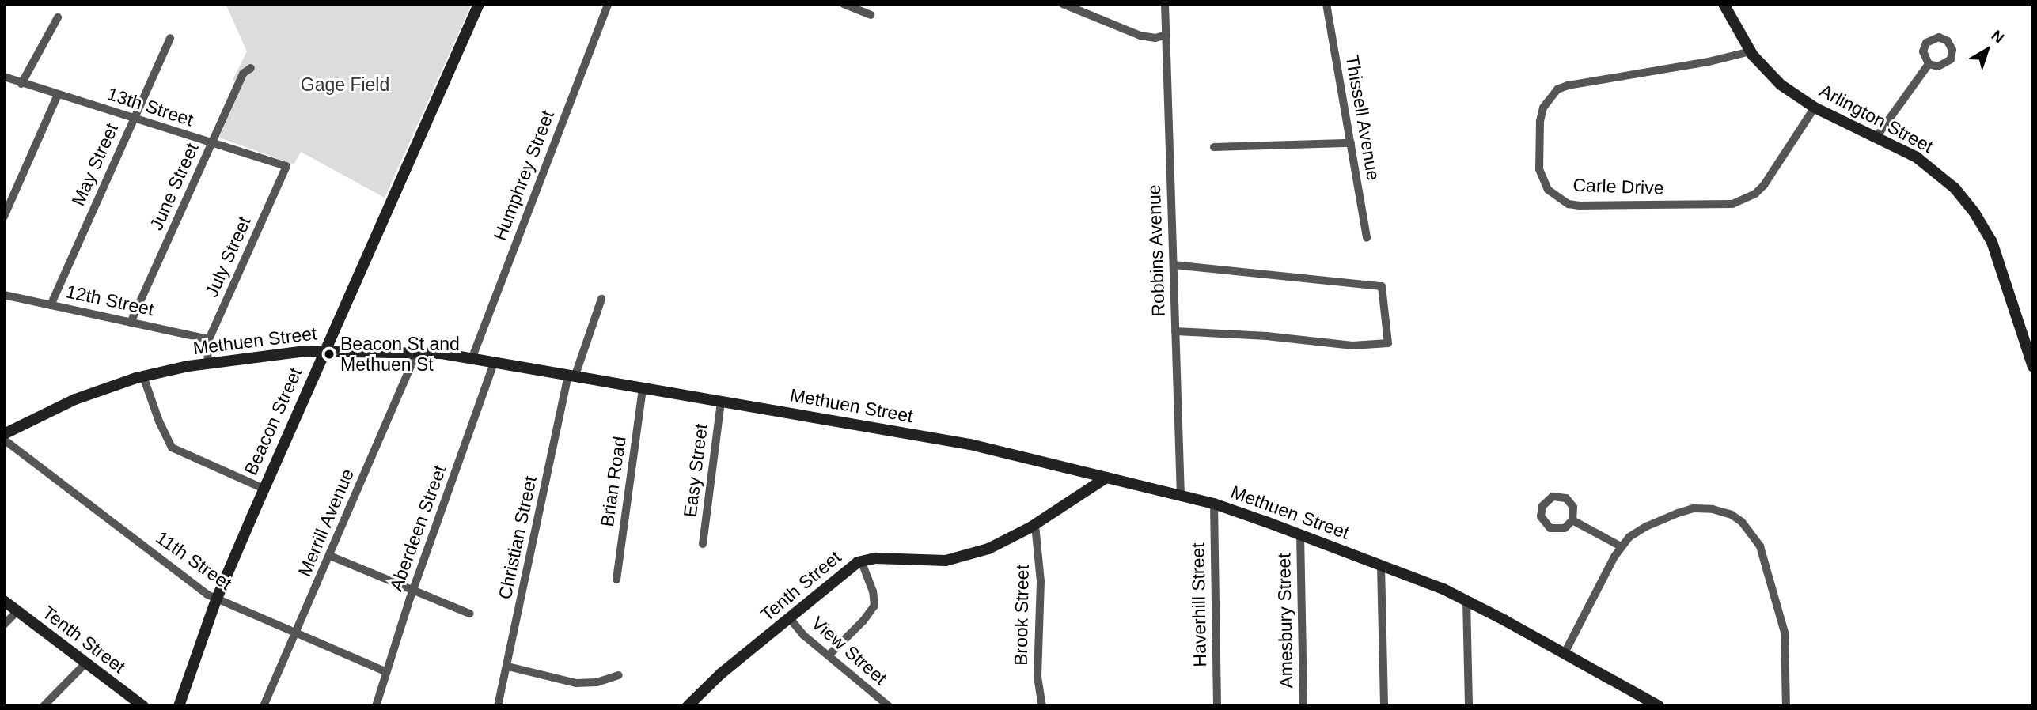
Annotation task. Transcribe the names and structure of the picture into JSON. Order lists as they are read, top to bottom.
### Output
{
  "streets": {
    "street": [
      "13th Street",
      "Thissell Avenue",
      "Arlington Street",
      "May Street",
      "Humphrey Street",
      "June Street",
      "Carle Drive",
      "Robbins Avenue",
      "July Street",
      "12th Street",
      "Methuen Street",
      "Beacon Street",
      "Easy Street",
      "Brian Road",
      "Merrill Avenue",
      "Aberdeen Street",
      "Christian Street",
      "11th Street",
      "Tenth Street",
      "Haverhill Street",
      "Brook Street",
      "Amesbury Street",
      "View Street"
    ]
  },
  "crossings": [
    ["13th Street", "May Street"],
    ["13th Street", "June Street"],
    ["13th Street", "July Street"],
    ["Arlington Street", "Carle Drive"],
    ["May Street", "12th Street"],
    ["Humphrey Street", "Methuen Street"],
    ["June Street", "12th Street"],
    ["Robbins Avenue", "Methuen Street"],
    ["July Street", "12th Street"],
    ["July Street", "Methuen Street"],
    ["Methuen Street", "Beacon Street"],
    ["Methuen Street", "Easy Street"],
    ["Methuen Street", "Brian Road"],
    ["Methuen Street", "Merrill Avenue"],
    ["Methuen Street", "Aberdeen Street"],
    ["Methuen Street", "Christian Street"],
    ["Methuen Street", "Tenth Street"],
    ["Methuen Street", "Haverhill Street"],
    ["Methuen Street", "Amesbury Street"],
    ["Beacon Street", "11th Street"],
    ["Merrill Avenue", "11th Street"],
    ["Aberdeen Street", "11th Street"],
    ["Tenth Street", "Brook Street"],
    ["Tenth Street", "View Street"]
  ],
  "parks": ["Gage Field"],
  "places": ["Beacon St and Methuen St"],
  "north": "top right"
}
